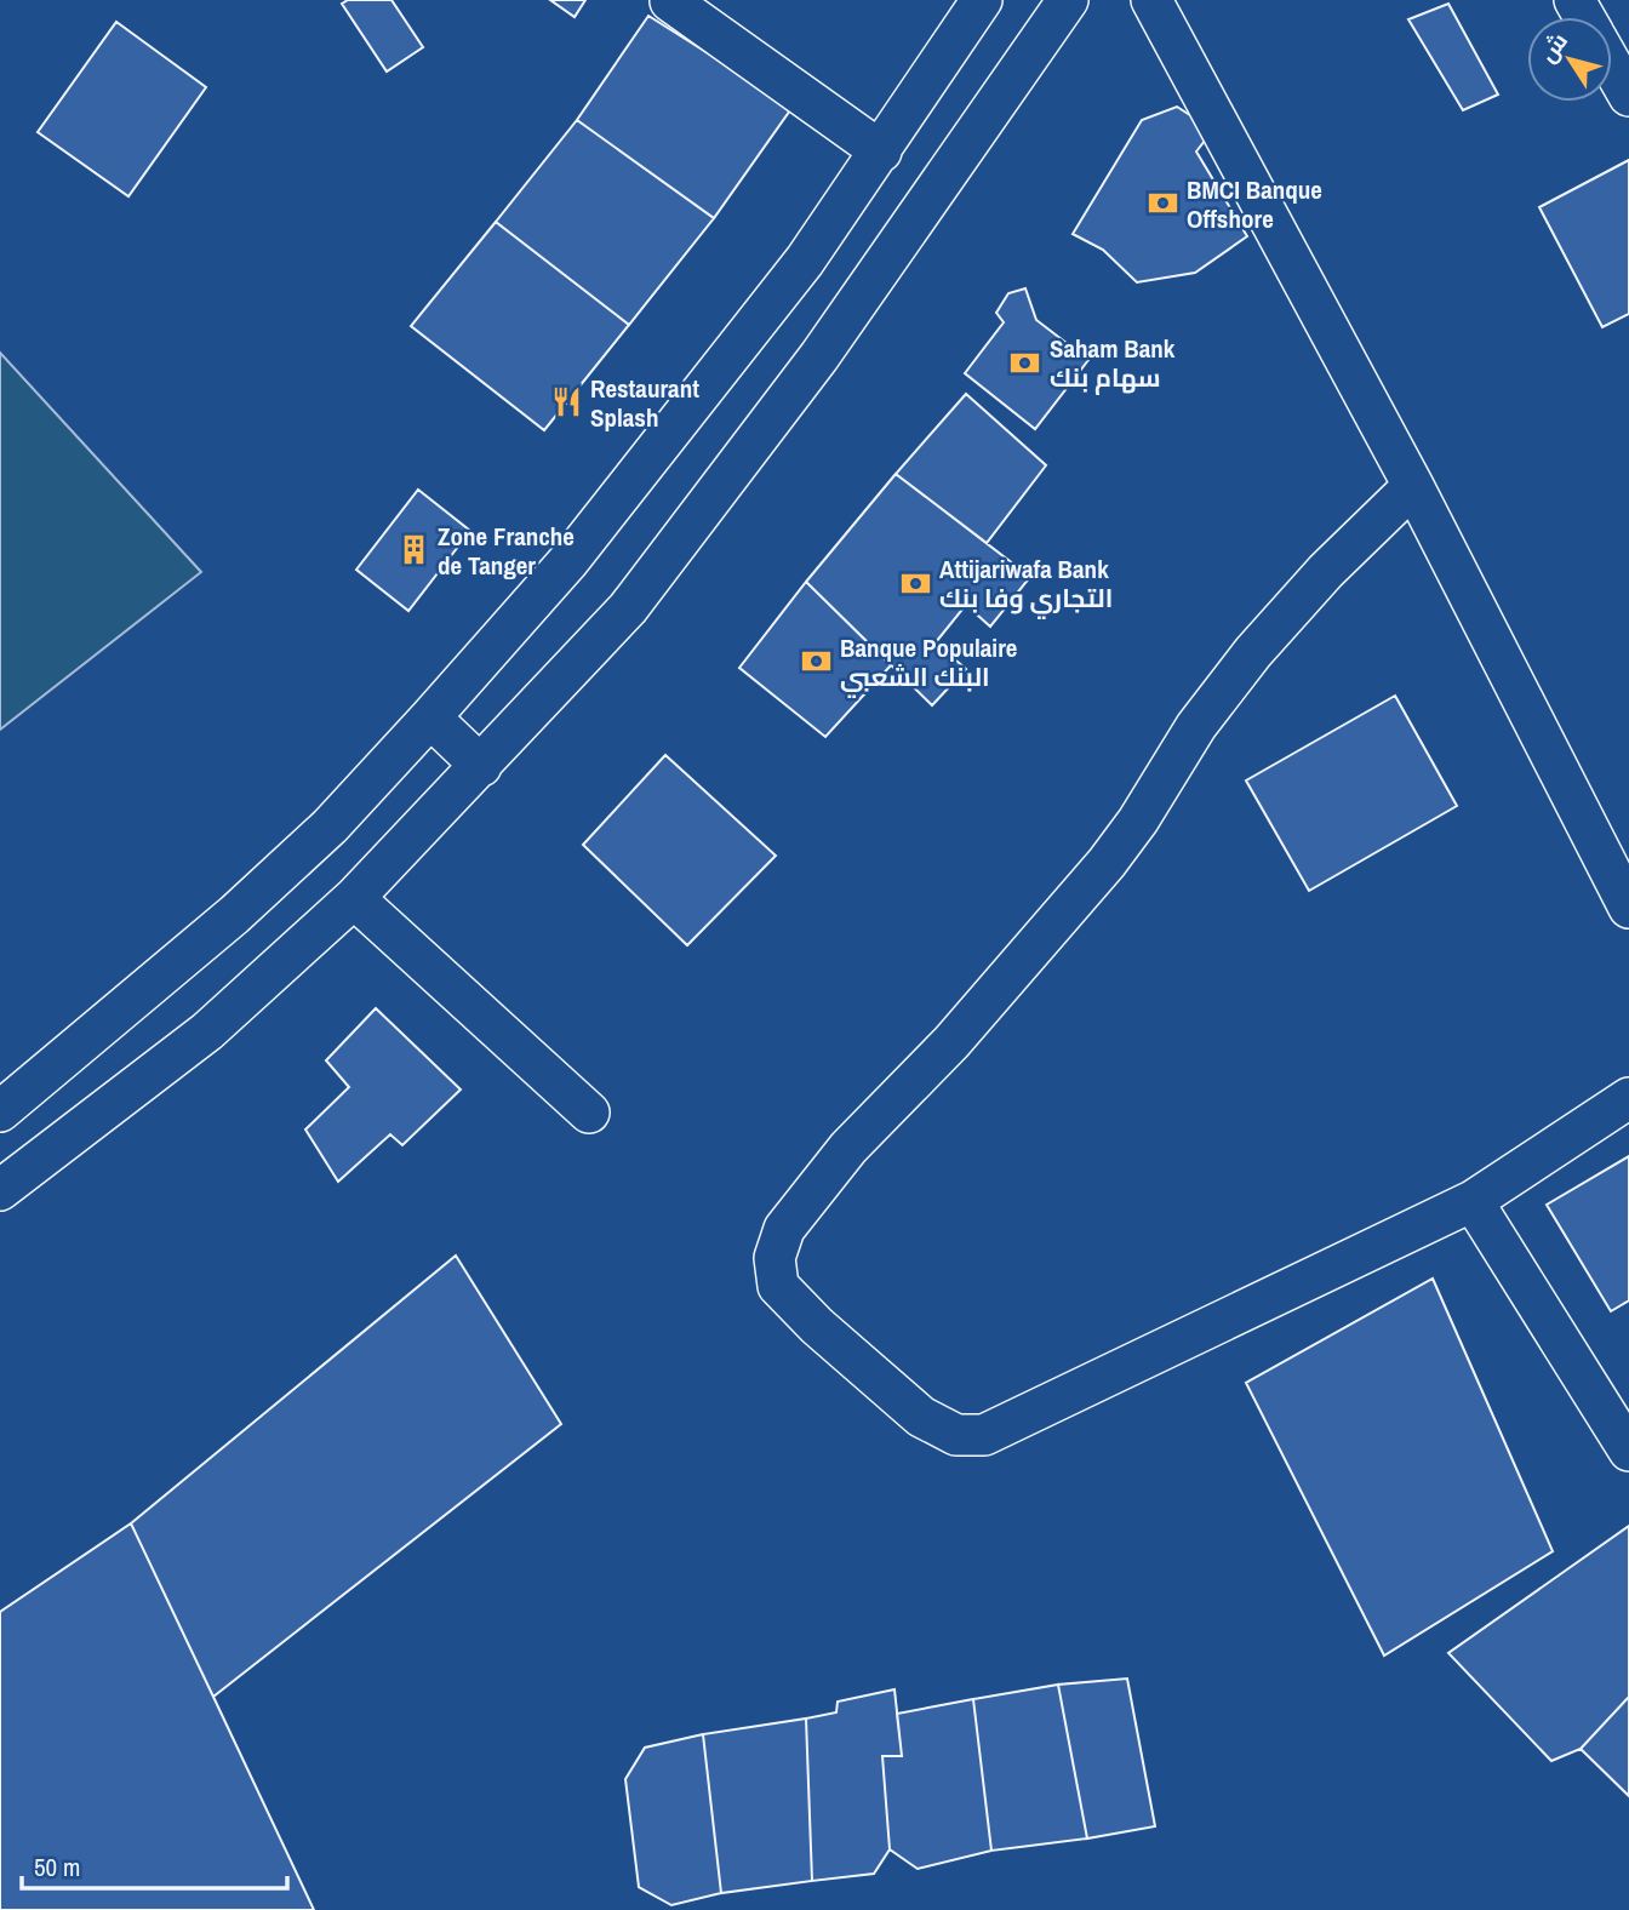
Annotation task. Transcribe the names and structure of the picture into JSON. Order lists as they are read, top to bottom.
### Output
{
  "places": {
    "bank": [
      "BMCI Banque Offshore",
      "Saham Bank سهام بنك",
      "Attijariwafa Bank التجاري وفا بنك",
      "Banque Populaire البنك الشعبي"
    ],
    "restaurant": ["Restaurant Splash"],
    "building": ["Zone Franche de Tanger"]
  },
  "scale_bar": "50 m",
  "north": "top left"
}
